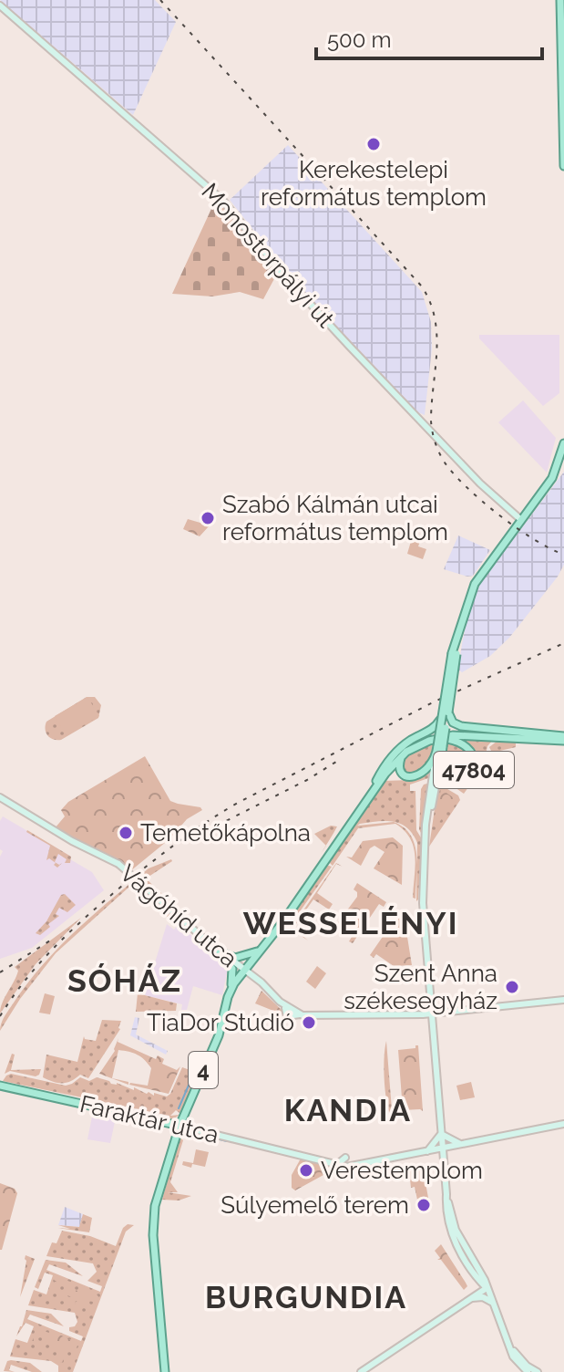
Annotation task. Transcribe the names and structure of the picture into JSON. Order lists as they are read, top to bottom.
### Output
{
  "streets": {
    "main road": ["47804", "4", "Faraktár utca"],
    "street": ["Monostorpályi út", "Vágóhíd utca"]
  },
  "crossings": [
    ["47804", "4"],
    ["Vágóhíd utca", "4"],
    ["4", "Faraktár utca"]
  ],
  "districts": [
    "WESSELÉNYI",
    "SÓHÁZ",
    "KANDIA",
    "BURGUNDIA"
  ],
  "places": [
    "Kerekestelepi református templom",
    "Szabó Kálmán utcai református templom",
    "Temetőkápolna",
    "Szent Anna székesegyház",
    "TiaDor Stúdió",
    "Verestemplom",
    "Súlyemelő terem"
  ],
  "scale_bar": "500 m"
}
